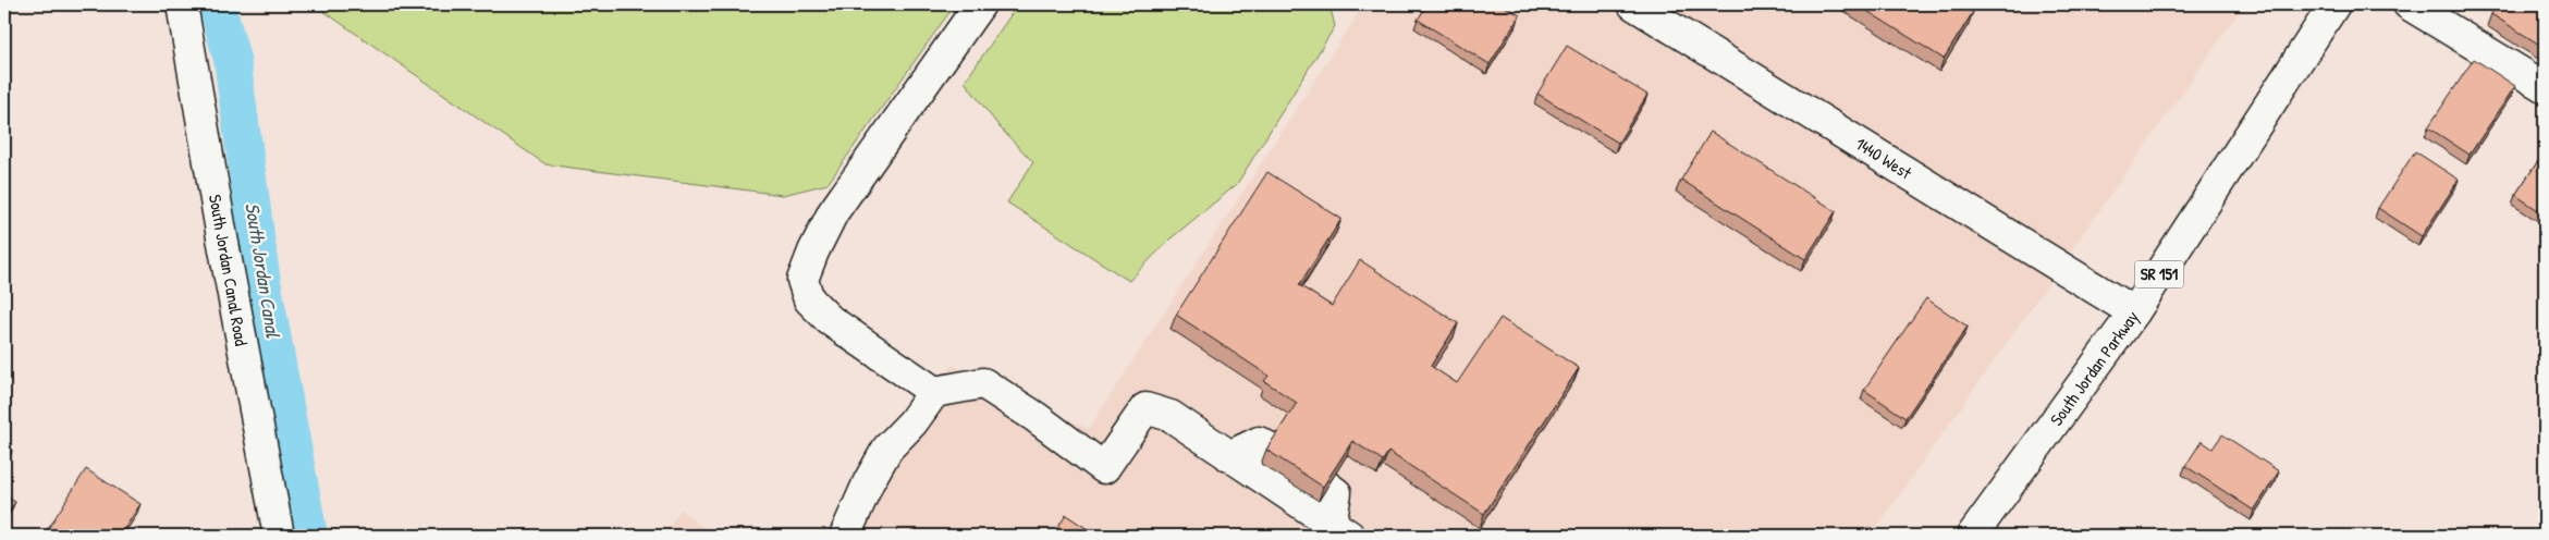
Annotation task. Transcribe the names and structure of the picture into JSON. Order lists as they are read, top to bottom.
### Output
{
  "streets": {
    "main road": [
      "1440 West",
      "South Jordan Canal Road",
      "SR 151",
      "South Jordan Parkway"
    ]
  },
  "crossings": [
    ["1440 West", "South Jordan Parkway"]
  ],
  "water": ["South Jordan Canal"]
}
